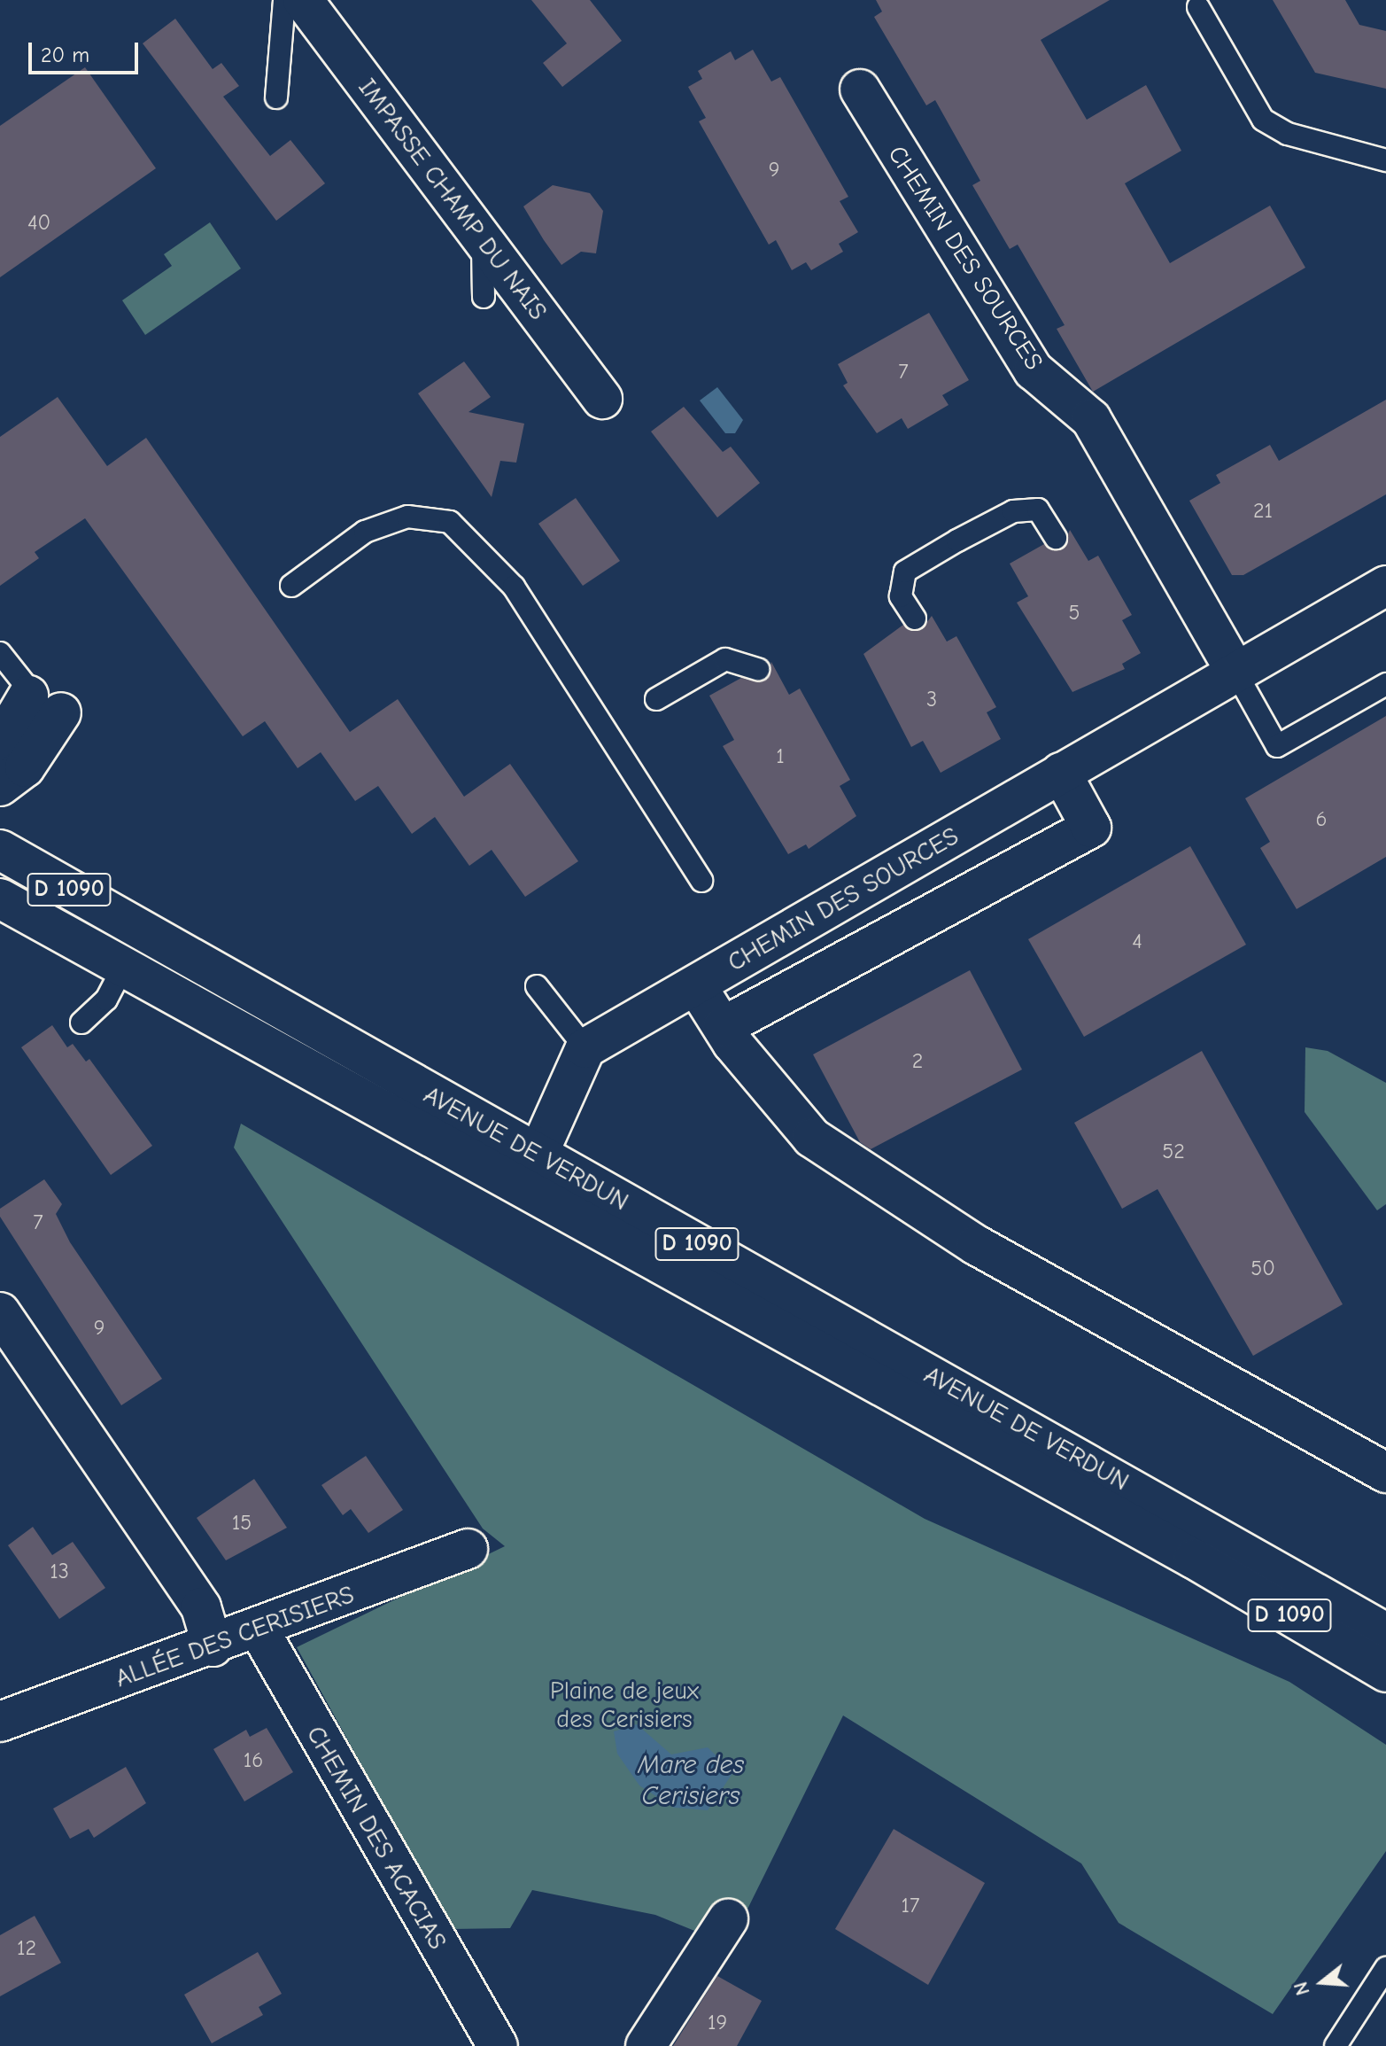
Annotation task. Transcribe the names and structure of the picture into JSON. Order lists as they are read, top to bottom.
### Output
{
  "streets": {
    "street": [
      "IMPASSE CHAMP DU NAIS",
      "CHEMIN DES SOURCES",
      "D 1090",
      "AVENUE DE VERDUN",
      "ALLÉE DES CERISIERS",
      "CHEMIN DES ACACIAS"
    ]
  },
  "crossings": [
    ["ALLÉE DES CERISIERS", "CHEMIN DES ACACIAS"]
  ],
  "water": ["Mare des Cerisiers"],
  "parks": ["Plaine de jeux des Cerisiers"],
  "house_numbers": [
    "9",
    "40",
    "7",
    "21",
    "5",
    "3",
    "1",
    "6",
    "4",
    "2",
    "52",
    "7",
    "50",
    "9",
    "15",
    "13",
    "16",
    "17",
    "12",
    "19"
  ],
  "scale_bar": "20 m",
  "north": "left"
}
